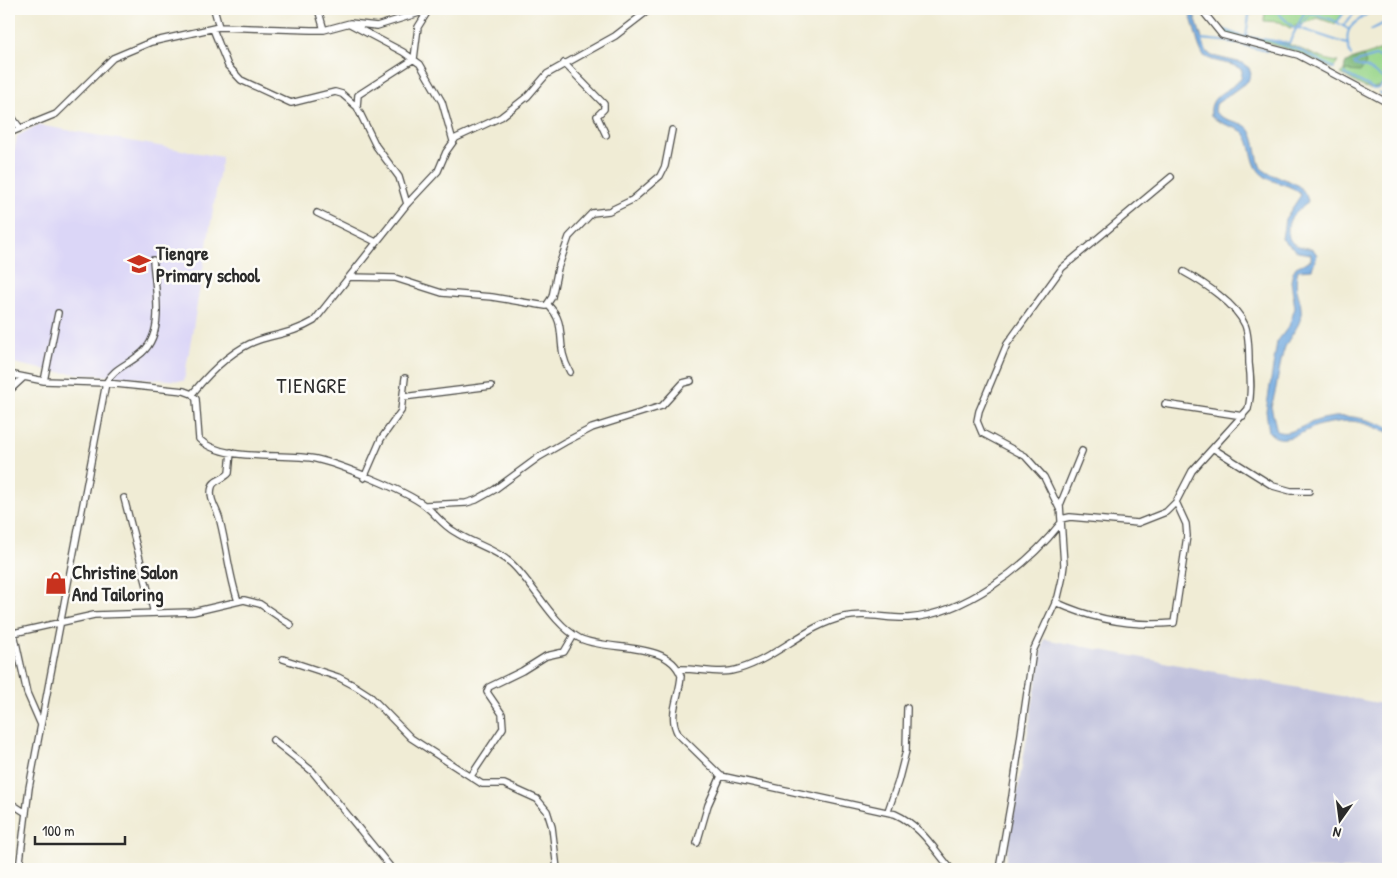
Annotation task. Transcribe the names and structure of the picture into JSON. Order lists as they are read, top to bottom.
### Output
{
  "districts": ["TIENGRE"],
  "places": {
    "school or university": ["Tiengre Primary school"],
    "shop": ["Christine Salon And Tailoring"]
  },
  "scale_bar": "100 m",
  "north": "bottom"
}
